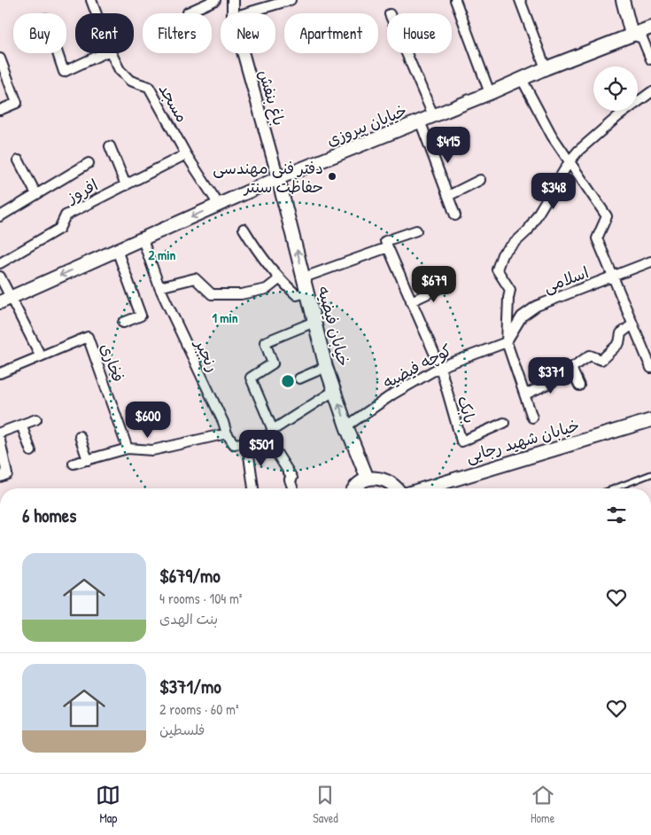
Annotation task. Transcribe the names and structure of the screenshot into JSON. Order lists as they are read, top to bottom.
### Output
{
  "streets": {
    "main road": ["خیابان پیروزی", "خیابان فیضیه", "خیابان شهید رجایی"],
    "street": [
      "باغ بنفش",
      "مسجد",
      "افروز",
      "اسلامی",
      "رنجبر",
      "فخاری",
      "کوچه فیضیه",
      "بابک"
    ]
  },
  "crossings": [
    ["باغ بنفش", "خیابان پیروزی"],
    ["باغ بنفش", "خیابان فیضیه"],
    ["مسجد", "خیابان پیروزی"],
    ["مسجد", "افروز"],
    ["خیابان پیروزی", "خیابان فیضیه"],
    ["خیابان پیروزی", "رنجبر"],
    ["اسلامی", "کوچه فیضیه"],
    ["خیابان فیضیه", "کوچه فیضیه"],
    ["کوچه فیضیه", "بابک"]
  ],
  "one_way": ["خیابان فیضیه"],
  "places": ["دفتر فنی مهندسی حفاظت سنتر"],
  "page": {
    "chip": [
      "Buy",
      "Rent",
      "Filters",
      "New",
      "Apartment",
      "House"
    ],
    "price": [
      "$415",
      "$348",
      "$679",
      "$371",
      "$600",
      "$501"
    ],
    "heading": "6 homes",
    "list": [
      {
        "name": "$679/mo",
        "note": "4 rooms · 104 m² · بنت الهدی"
      },
      {
        "name": "$371/mo",
        "note": "2 rooms · 60 m² · فلسطین"
      }
    ],
    "tabs": ["Map", "Saved", "Home"]
  },
  "rings": ["2 min", "1 min"]
}
